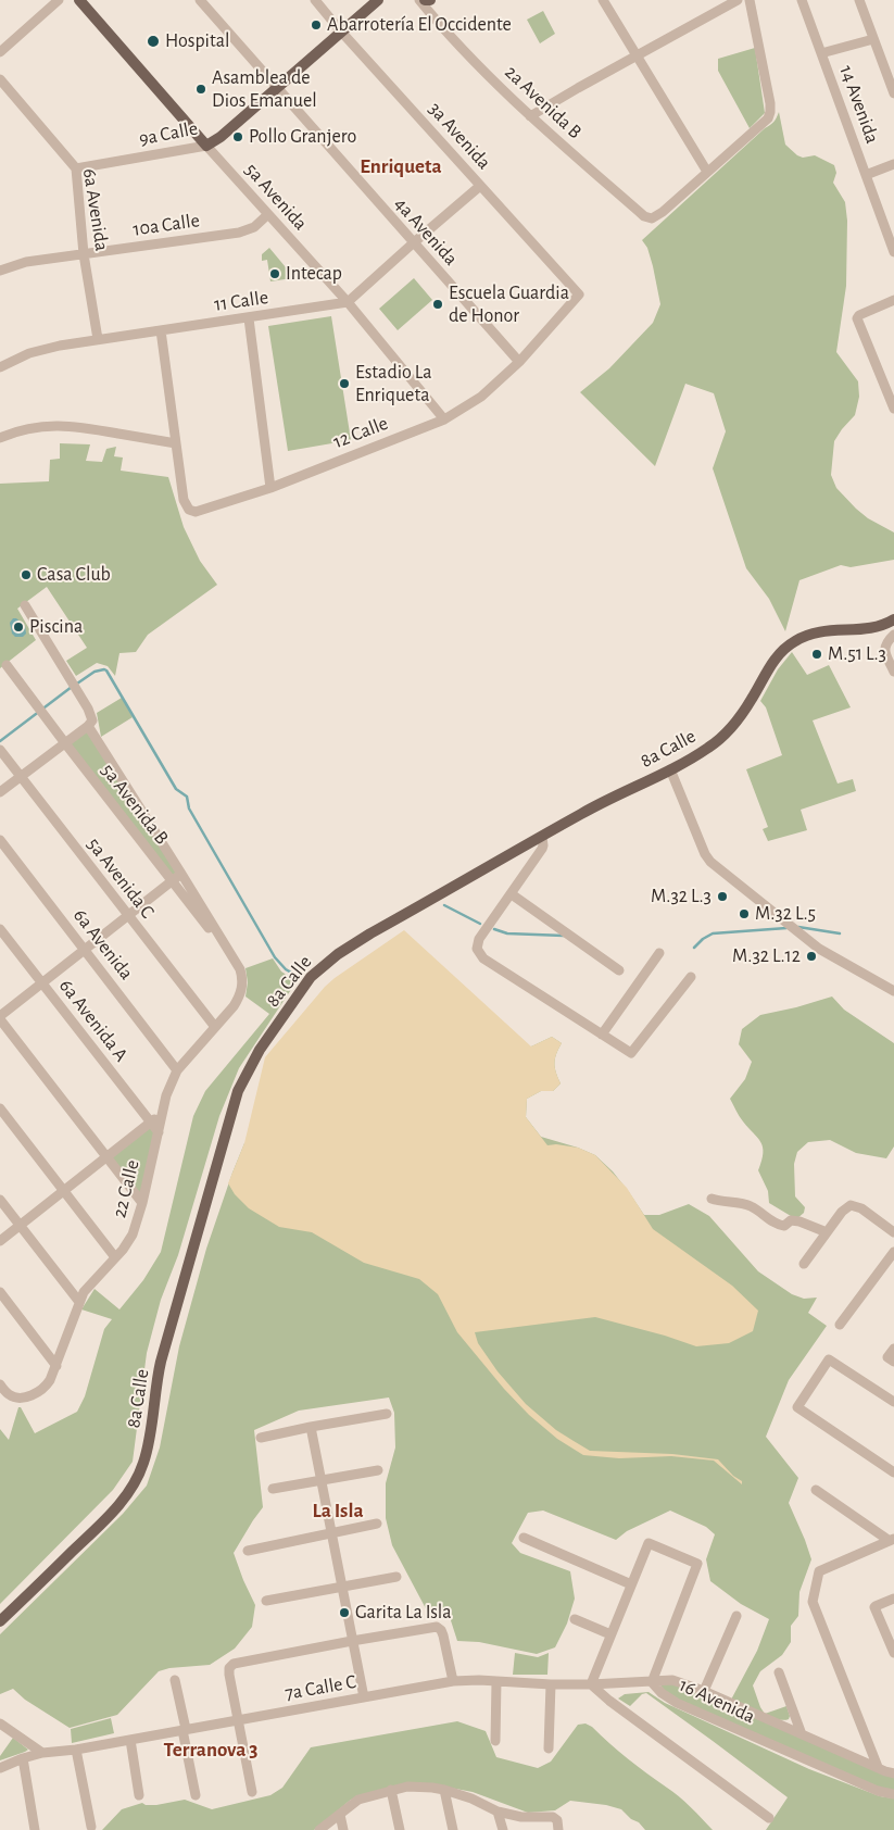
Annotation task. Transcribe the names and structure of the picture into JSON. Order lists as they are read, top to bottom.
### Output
{
  "streets": {
    "main road": ["9a Calle", "5a Avenida", "8a Calle"],
    "street": [
      "2a Avenida B",
      "14 Avenida",
      "3a Avenida",
      "6a Avenida",
      "10a Calle",
      "4a Avenida",
      "11 Calle",
      "12 Calle",
      "5a Avenida B",
      "5a Avenida C",
      "6a Avenida A",
      "22 Calle",
      "7a Calle C",
      "16 Avenida"
    ]
  },
  "crossings": [
    ["9a Calle", "3a Avenida"],
    ["9a Calle", "5a Avenida"],
    ["9a Calle", "6a Avenida"],
    ["9a Calle", "4a Avenida"],
    ["3a Avenida", "12 Calle"],
    ["5a Avenida", "10a Calle"],
    ["5a Avenida", "11 Calle"],
    ["5a Avenida", "12 Calle"],
    ["6a Avenida", "10a Calle"],
    ["6a Avenida", "11 Calle"],
    ["6a Avenida", "22 Calle"],
    ["4a Avenida", "12 Calle"],
    ["5a Avenida B", "22 Calle"],
    ["5a Avenida C", "22 Calle"],
    ["6a Avenida A", "22 Calle"],
    ["7a Calle C", "16 Avenida"]
  ],
  "districts": ["Enriqueta", "La Isla", "Terranova 3"],
  "places": [
    "Abarrotería El Occidente",
    "Hospital",
    "Asamblea de Dios Emanuel",
    "Pollo Granjero",
    "Intecap",
    "Escuela Guardia de Honor",
    "Estadio La Enriqueta",
    "Casa Club",
    "Piscina",
    "M.51 L.3",
    "M.32 L.3",
    "M.32 L.5",
    "M.32 L.12",
    "Garita La Isla"
  ]
}
